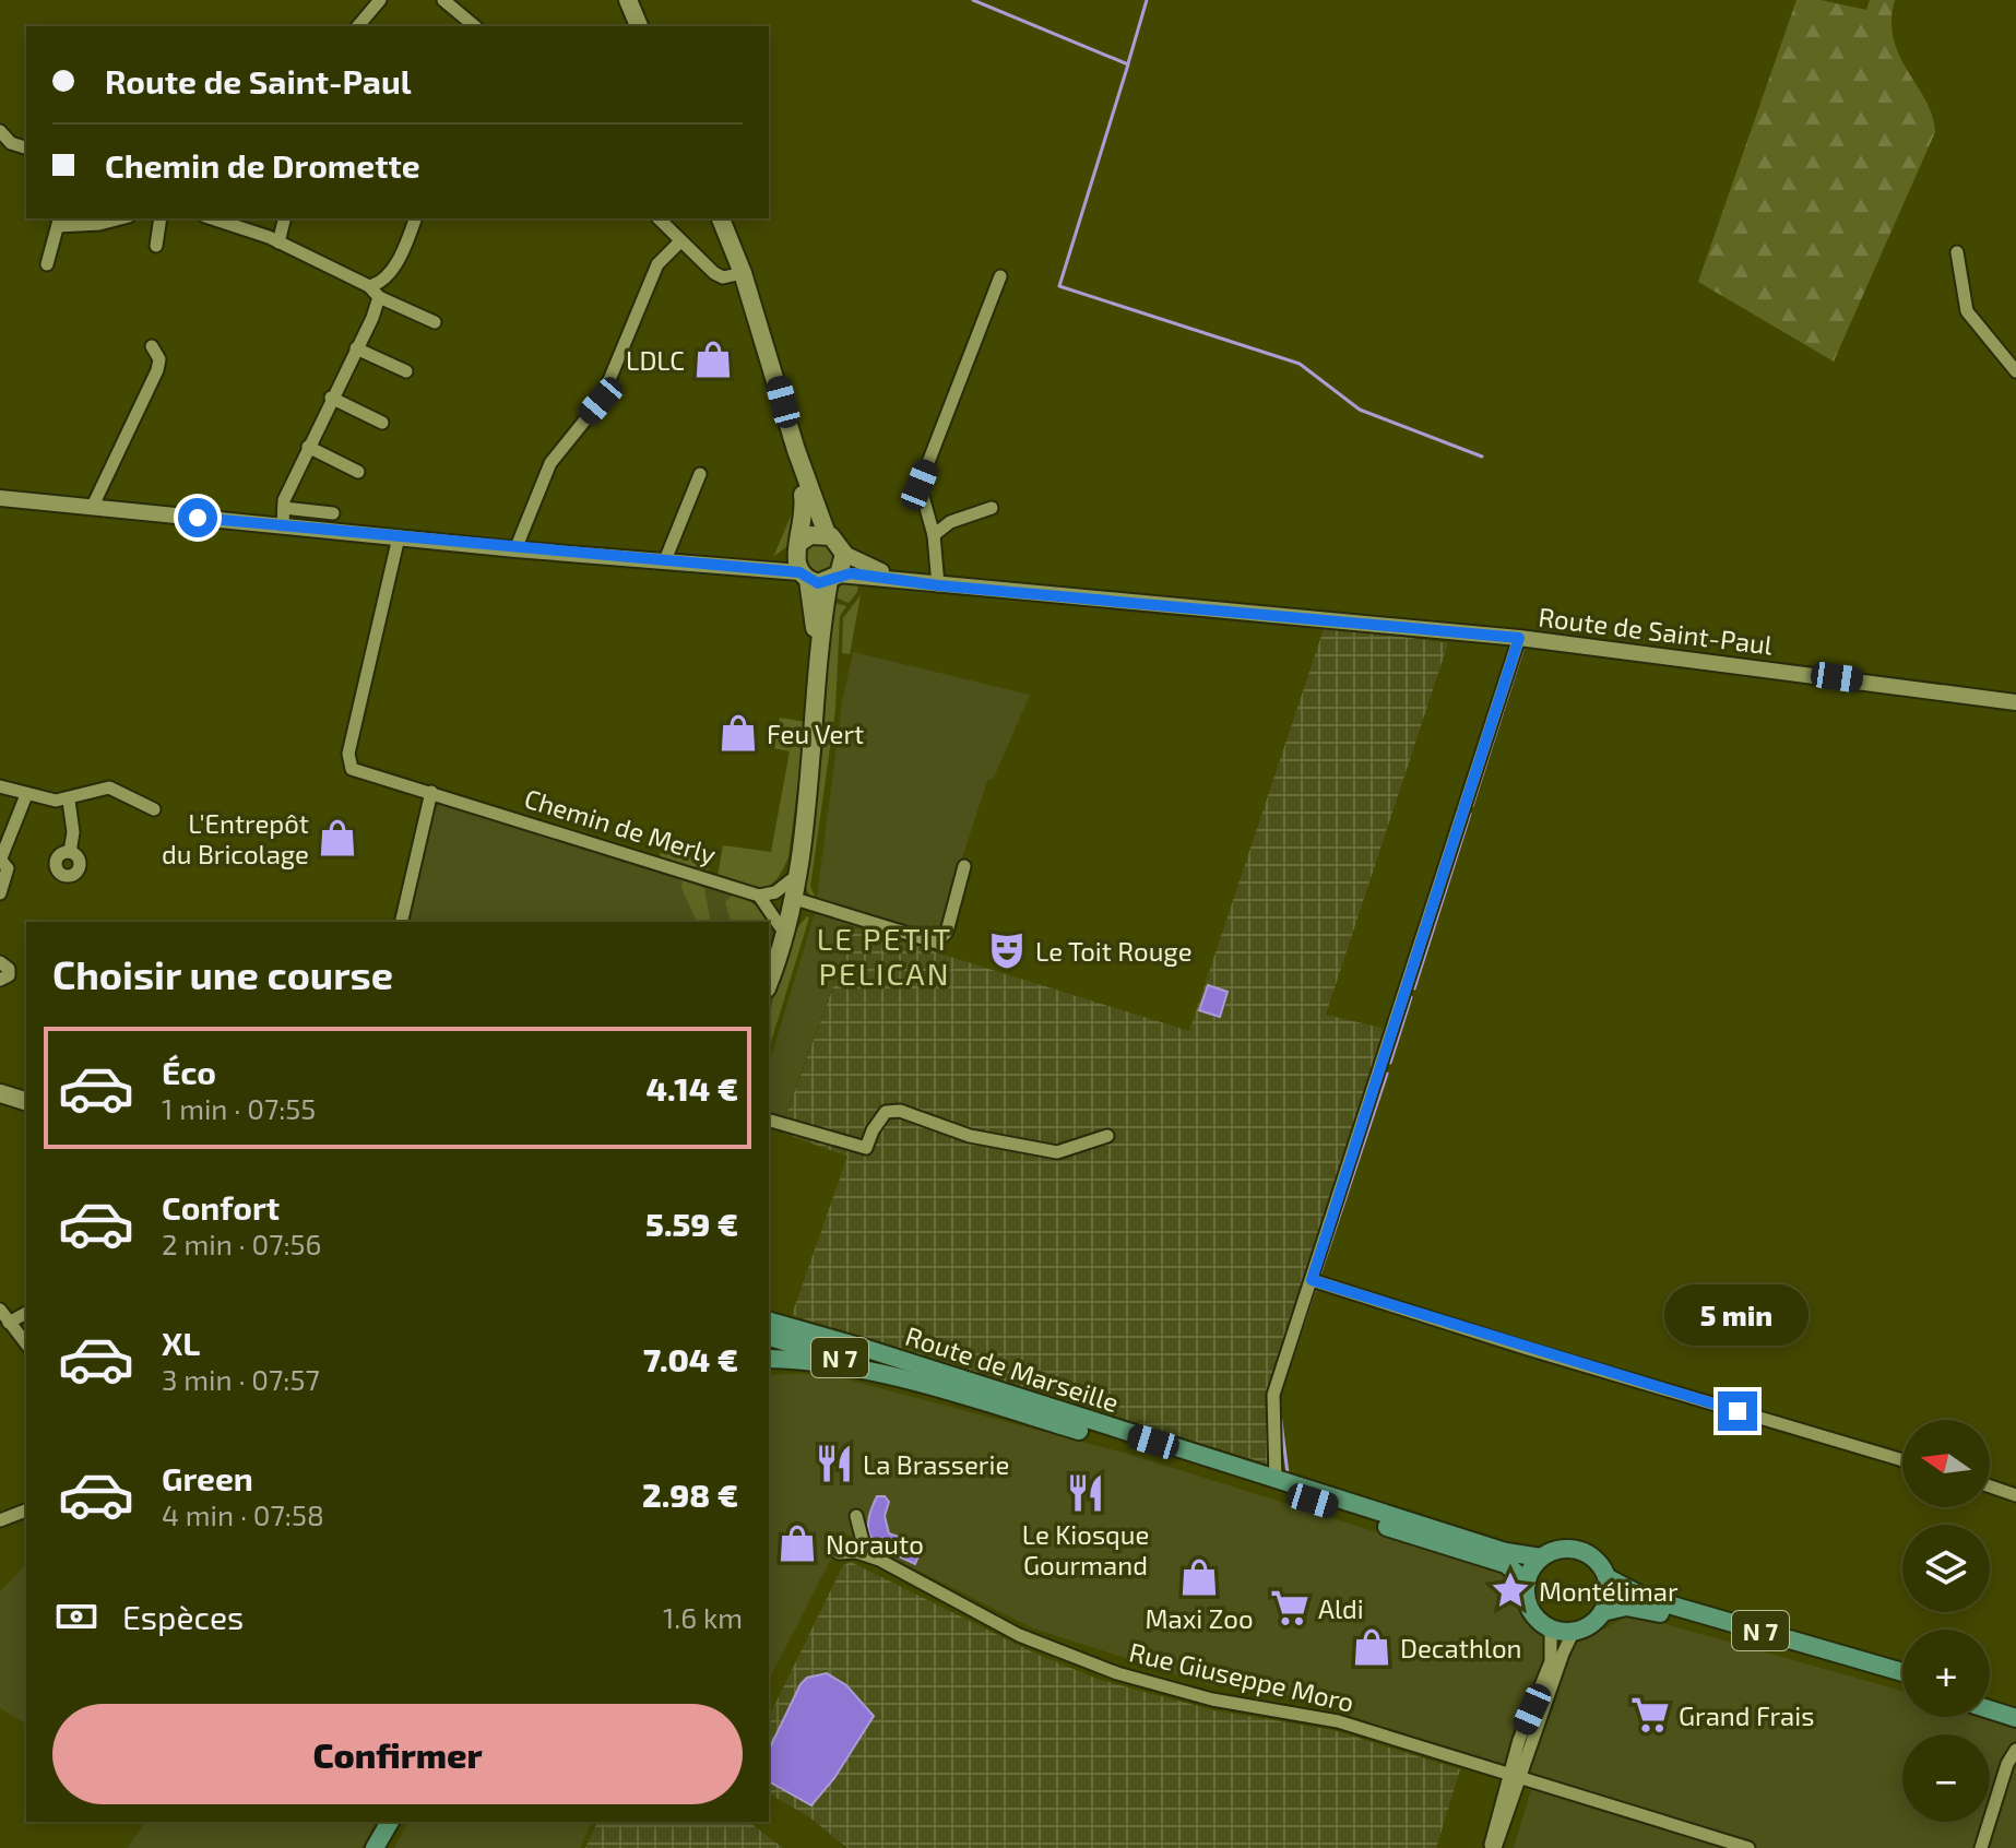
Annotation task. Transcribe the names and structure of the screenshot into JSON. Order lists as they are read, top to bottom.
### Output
{
  "streets": {
    "main road": ["N 7", "Route de Marseille"],
    "street": ["Route de Saint-Paul", "Chemin de Merly", "Rue Giuseppe Moro"]
  },
  "crossings": [
    ["N 7", "Route de Marseille"]
  ],
  "districts": ["LE PETIT PELICAN"],
  "places": {
    "shop": [
      "LDLC",
      "Feu Vert",
      "L'Entrepôt du Bricolage",
      "Norauto",
      "Maxi Zoo",
      "Decathlon"
    ],
    "theatre": ["Le Toit Rouge"],
    "restaurant": ["La Brasserie", "Le Kiosque Gourmand"],
    "place": ["Montélimar"],
    "supermarket": ["Aldi", "Grand Frais"]
  },
  "north": "left",
  "page": {
    "banner": ["Route de Saint-Paul", "Chemin de Dromette"],
    "heading": "Choisir une course",
    "list": [
      {
        "name": "Éco",
        "note": "1 min · 07:55",
        "value": "4.14 €"
      },
      {
        "name": "Confort",
        "note": "2 min · 07:56",
        "value": "5.59 €"
      },
      {
        "name": "XL",
        "note": "3 min · 07:57",
        "value": "7.04 €"
      },
      {
        "name": "Green",
        "note": "4 min · 07:58",
        "value": "2.98 €"
      }
    ],
    "bubble": "5 min",
    "map_buttons": ["+", "−"],
    "pay": ["Espèces", "1.6 km"],
    "buttons": "Confirmer"
  }
}
